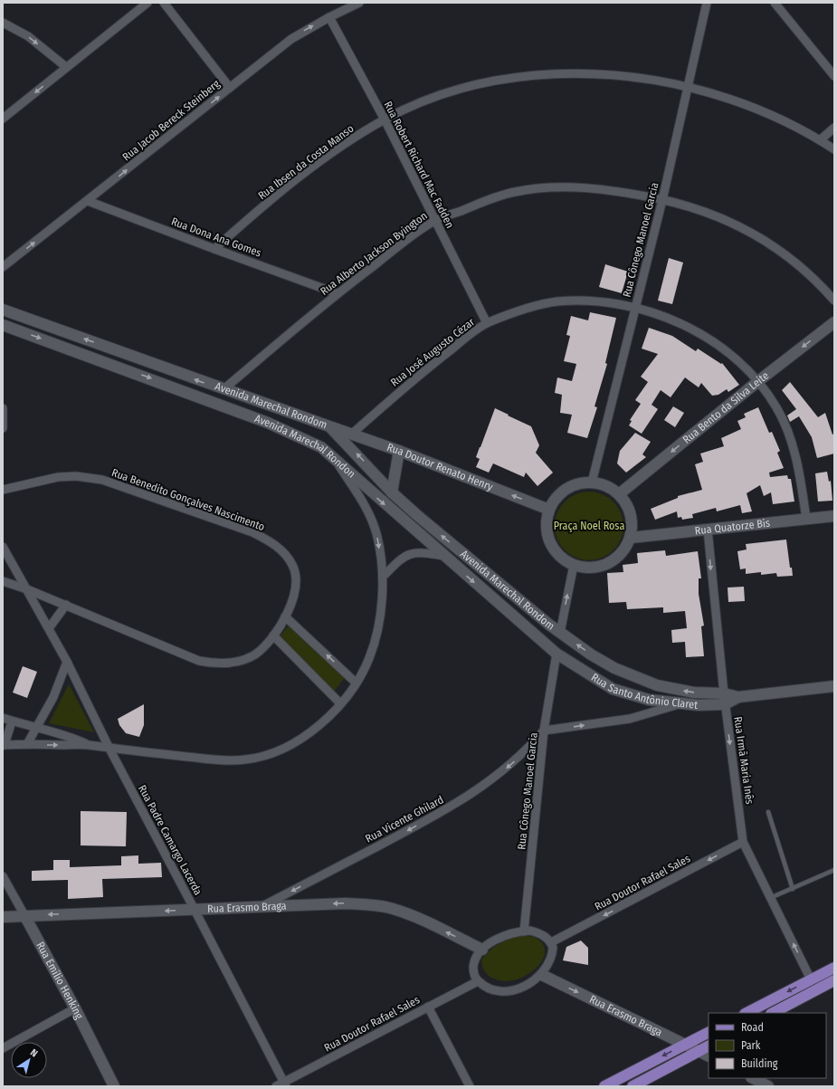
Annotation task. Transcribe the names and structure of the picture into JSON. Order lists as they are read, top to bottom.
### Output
{
  "streets": {
    "main road": [
      "Avenida Marechal Rondom",
      "Rua Bento da Silva Leite",
      "Avenida Marechal Rondon",
      "Rua Doutor Renato Henry",
      "Rua Quatorze Bis",
      "Rua Santo Antônio Claret",
      "Rua Erasmo Braga",
      "Rua Emílio Henking"
    ],
    "street": [
      "Rua Jacob Bereck Steinberg",
      "Rua Ibsen da Costa Manso",
      "Rua Robert Richard Mac Fadden",
      "Rua Dona Ana Gomes",
      "Rua Cônego Manoel Garcia",
      "Rua Alberto Jackson Byington",
      "Rua José Augusto Cézar",
      "Rua Benedito Gonçalves Nascimento",
      "Rua Irmã Maria Inês",
      "Rua Vicente Ghilard",
      "Rua Padre Camargo Lacerda",
      "Rua Doutor Rafael Sales"
    ]
  },
  "crossings": [
    ["Rua Jacob Bereck Steinberg", "Rua Robert Richard Mac Fadden"],
    ["Rua Jacob Bereck Steinberg", "Rua Dona Ana Gomes"],
    ["Rua Ibsen da Costa Manso", "Rua Robert Richard Mac Fadden"],
    ["Rua Ibsen da Costa Manso", "Rua Dona Ana Gomes"],
    ["Rua Ibsen da Costa Manso", "Rua Cônego Manoel Garcia"],
    ["Rua Robert Richard Mac Fadden", "Rua Alberto Jackson Byington"],
    ["Rua Robert Richard Mac Fadden", "Rua José Augusto Cézar"],
    ["Rua Dona Ana Gomes", "Rua Alberto Jackson Byington"],
    ["Rua Cônego Manoel Garcia", "Rua Alberto Jackson Byington"],
    ["Rua Cônego Manoel Garcia", "Rua José Augusto Cézar"],
    ["Rua Cônego Manoel Garcia", "Rua Bento da Silva Leite"],
    ["Rua Cônego Manoel Garcia", "Avenida Marechal Rondon"],
    ["Rua Cônego Manoel Garcia", "Rua Doutor Renato Henry"],
    ["Rua Cônego Manoel Garcia", "Rua Quatorze Bis"],
    ["Rua Cônego Manoel Garcia", "Rua Santo Antônio Claret"],
    ["Rua Cônego Manoel Garcia", "Rua Vicente Ghilard"],
    ["Rua Cônego Manoel Garcia", "Rua Doutor Rafael Sales"],
    ["Rua Cônego Manoel Garcia", "Rua Erasmo Braga"],
    ["Rua Alberto Jackson Byington", "Avenida Marechal Rondom"],
    ["Rua José Augusto Cézar", "Rua Bento da Silva Leite"],
    ["Rua José Augusto Cézar", "Rua Doutor Renato Henry"],
    ["Rua José Augusto Cézar", "Rua Quatorze Bis"],
    ["Avenida Marechal Rondom", "Rua Doutor Renato Henry"],
    ["Avenida Marechal Rondom", "Rua Santo Antônio Claret"],
    ["Rua Bento da Silva Leite", "Rua Doutor Renato Henry"],
    ["Rua Bento da Silva Leite", "Rua Quatorze Bis"],
    ["Avenida Marechal Rondon", "Rua Santo Antônio Claret"],
    ["Rua Doutor Renato Henry", "Rua Quatorze Bis"],
    ["Rua Benedito Gonçalves Nascimento", "Rua Padre Camargo Lacerda"],
    ["Rua Quatorze Bis", "Rua Irmã Maria Inês"],
    ["Rua Santo Antônio Claret", "Rua Irmã Maria Inês"],
    ["Rua Irmã Maria Inês", "Rua Doutor Rafael Sales"],
    ["Rua Vicente Ghilard", "Rua Erasmo Braga"],
    ["Rua Padre Camargo Lacerda", "Rua Doutor Rafael Sales"],
    ["Rua Padre Camargo Lacerda", "Rua Erasmo Braga"],
    ["Rua Doutor Rafael Sales", "Rua Erasmo Braga"],
    ["Rua Erasmo Braga", "Rua Emílio Henking"]
  ],
  "one_way": [
    "Rua Jacob Bereck Steinberg",
    "Avenida Marechal Rondom",
    "Rua Bento da Silva Leite",
    "Avenida Marechal Rondon",
    "Rua Doutor Renato Henry",
    "Rua Vicente Ghilard",
    "Rua Doutor Rafael Sales"
  ],
  "parks": ["Praça Noel Rosa"],
  "legend": ["Road", "Park", "Building"],
  "north": "top right"
}
